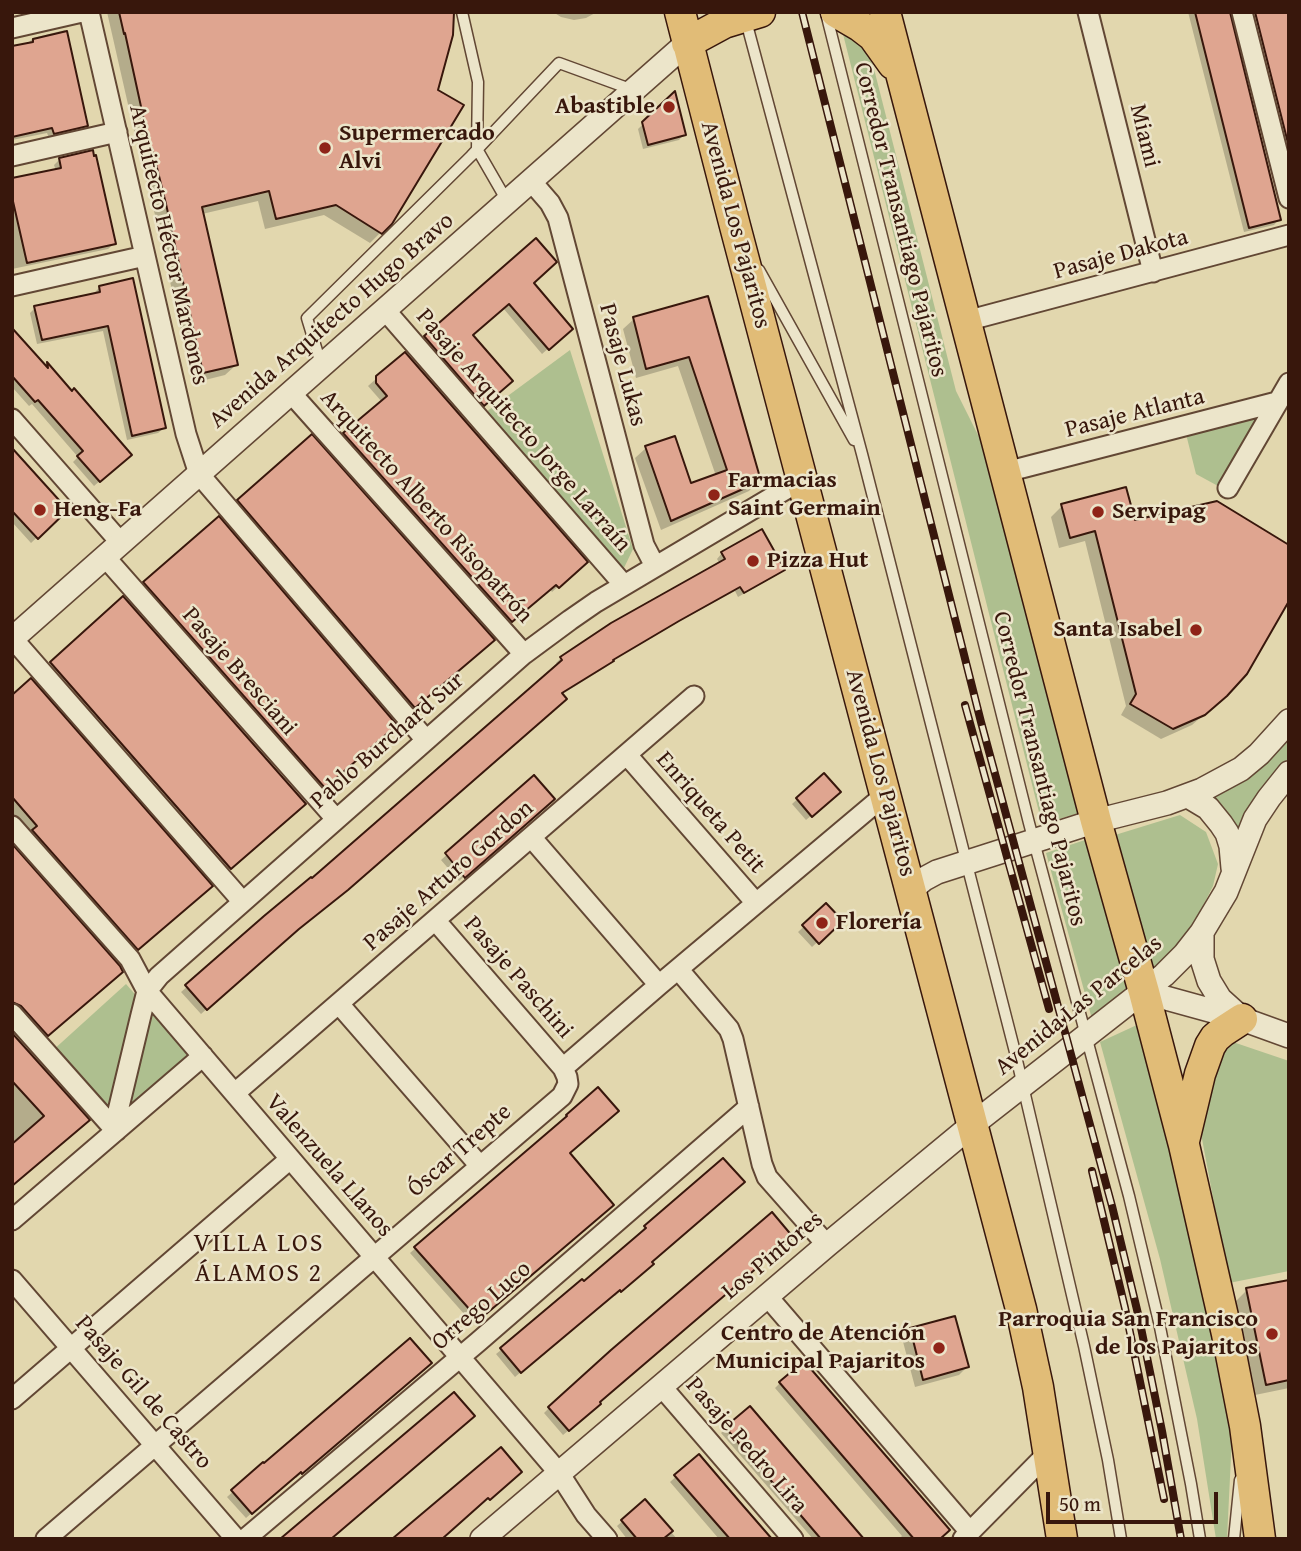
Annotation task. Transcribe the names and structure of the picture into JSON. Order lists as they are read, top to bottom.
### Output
{
  "streets": {
    "main road": ["Avenida Los Pajaritos"],
    "street": [
      "Miami",
      "Arquitecto Héctor Mardones",
      "Pasaje Dakota",
      "Avenida Arquitecto Hugo Bravo",
      "Pasaje Lukas",
      "Pasaje Atlanta",
      "Pasaje Arquitecto Jorge Larraín",
      "Arquitecto Alberto Risopatrón",
      "Pasaje Bresciani",
      "Pablo Burchard Sur",
      "Enriqueta Petit",
      "Pasaje Arturo Gordon",
      "Pasaje Paschini",
      "Avenida Las Parcelas",
      "Óscar Trepte",
      "Valenzuela Llanos",
      "Los Pintores",
      "Orrego Luco",
      "Pasaje Gil de Castro",
      "Pasaje Pedro Lira"
    ],
    "lane": ["Corredor Transantiago Pajaritos"]
  },
  "crossings": [
    ["Miami", "Pasaje Dakota"],
    ["Corredor Transantiago Pajaritos", "Avenida Las Parcelas"],
    ["Avenida Los Pajaritos", "Avenida Arquitecto Hugo Bravo"],
    ["Avenida Los Pajaritos", "Pablo Burchard Sur"],
    ["Avenida Los Pajaritos", "Avenida Las Parcelas"],
    ["Avenida Los Pajaritos", "Los Pintores"],
    ["Arquitecto Héctor Mardones", "Avenida Arquitecto Hugo Bravo"],
    ["Arquitecto Héctor Mardones", "Pablo Burchard Sur"],
    ["Avenida Arquitecto Hugo Bravo", "Pasaje Lukas"],
    ["Avenida Arquitecto Hugo Bravo", "Pasaje Arquitecto Jorge Larraín"],
    ["Avenida Arquitecto Hugo Bravo", "Arquitecto Alberto Risopatrón"],
    ["Avenida Arquitecto Hugo Bravo", "Pasaje Bresciani"],
    ["Pasaje Lukas", "Pablo Burchard Sur"],
    ["Pasaje Arquitecto Jorge Larraín", "Pablo Burchard Sur"],
    ["Arquitecto Alberto Risopatrón", "Pablo Burchard Sur"],
    ["Pasaje Bresciani", "Pablo Burchard Sur"],
    ["Pablo Burchard Sur", "Valenzuela Llanos"],
    ["Enriqueta Petit", "Pasaje Arturo Gordon"],
    ["Pasaje Arturo Gordon", "Pasaje Paschini"],
    ["Pasaje Arturo Gordon", "Valenzuela Llanos"],
    ["Pasaje Paschini", "Óscar Trepte"],
    ["Avenida Las Parcelas", "Los Pintores"],
    ["Óscar Trepte", "Valenzuela Llanos"],
    ["Óscar Trepte", "Pasaje Gil de Castro"],
    ["Valenzuela Llanos", "Los Pintores"],
    ["Valenzuela Llanos", "Orrego Luco"],
    ["Los Pintores", "Pasaje Pedro Lira"]
  ],
  "districts": ["VILLA LOS ÁLAMOS 2"],
  "places": [
    "Abastible",
    "Supermercado Alvi",
    "Farmacias Saint Germain",
    "Heng-Fa",
    "Servipag",
    "Pizza Hut",
    "Santa Isabel",
    "Florería",
    "Parroquia San Francisco de los Pajaritos",
    "Centro de Atención Municipal Pajaritos"
  ],
  "scale_bar": "50 m"
}
